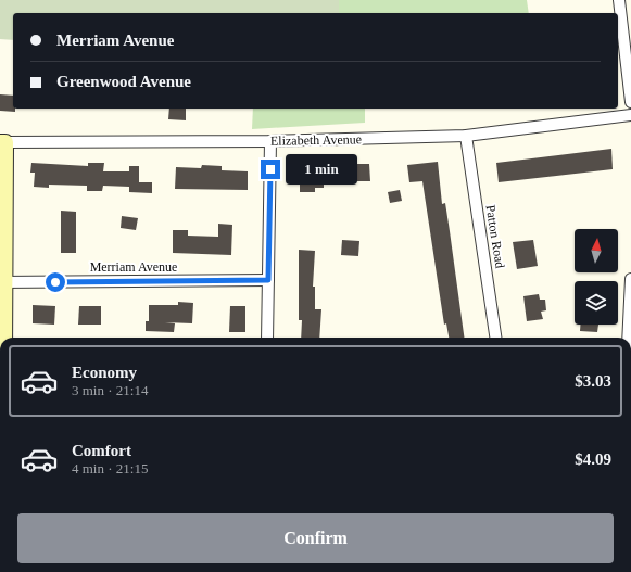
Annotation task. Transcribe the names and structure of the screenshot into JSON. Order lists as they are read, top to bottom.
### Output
{
  "streets": {
    "street": ["Elizabeth Avenue", "Patton Road", "Merriam Avenue"]
  },
  "crossings": [
    ["Elizabeth Avenue", "Patton Road"]
  ],
  "north": "top",
  "page": {
    "banner": ["Merriam Avenue", "Greenwood Avenue"],
    "bubble": "1 min",
    "list": [
      {
        "name": "Economy",
        "note": "3 min · 21:14",
        "value": "$3.03"
      },
      {
        "name": "Comfort",
        "note": "4 min · 21:15",
        "value": "$4.09"
      }
    ],
    "buttons": "Confirm"
  }
}
